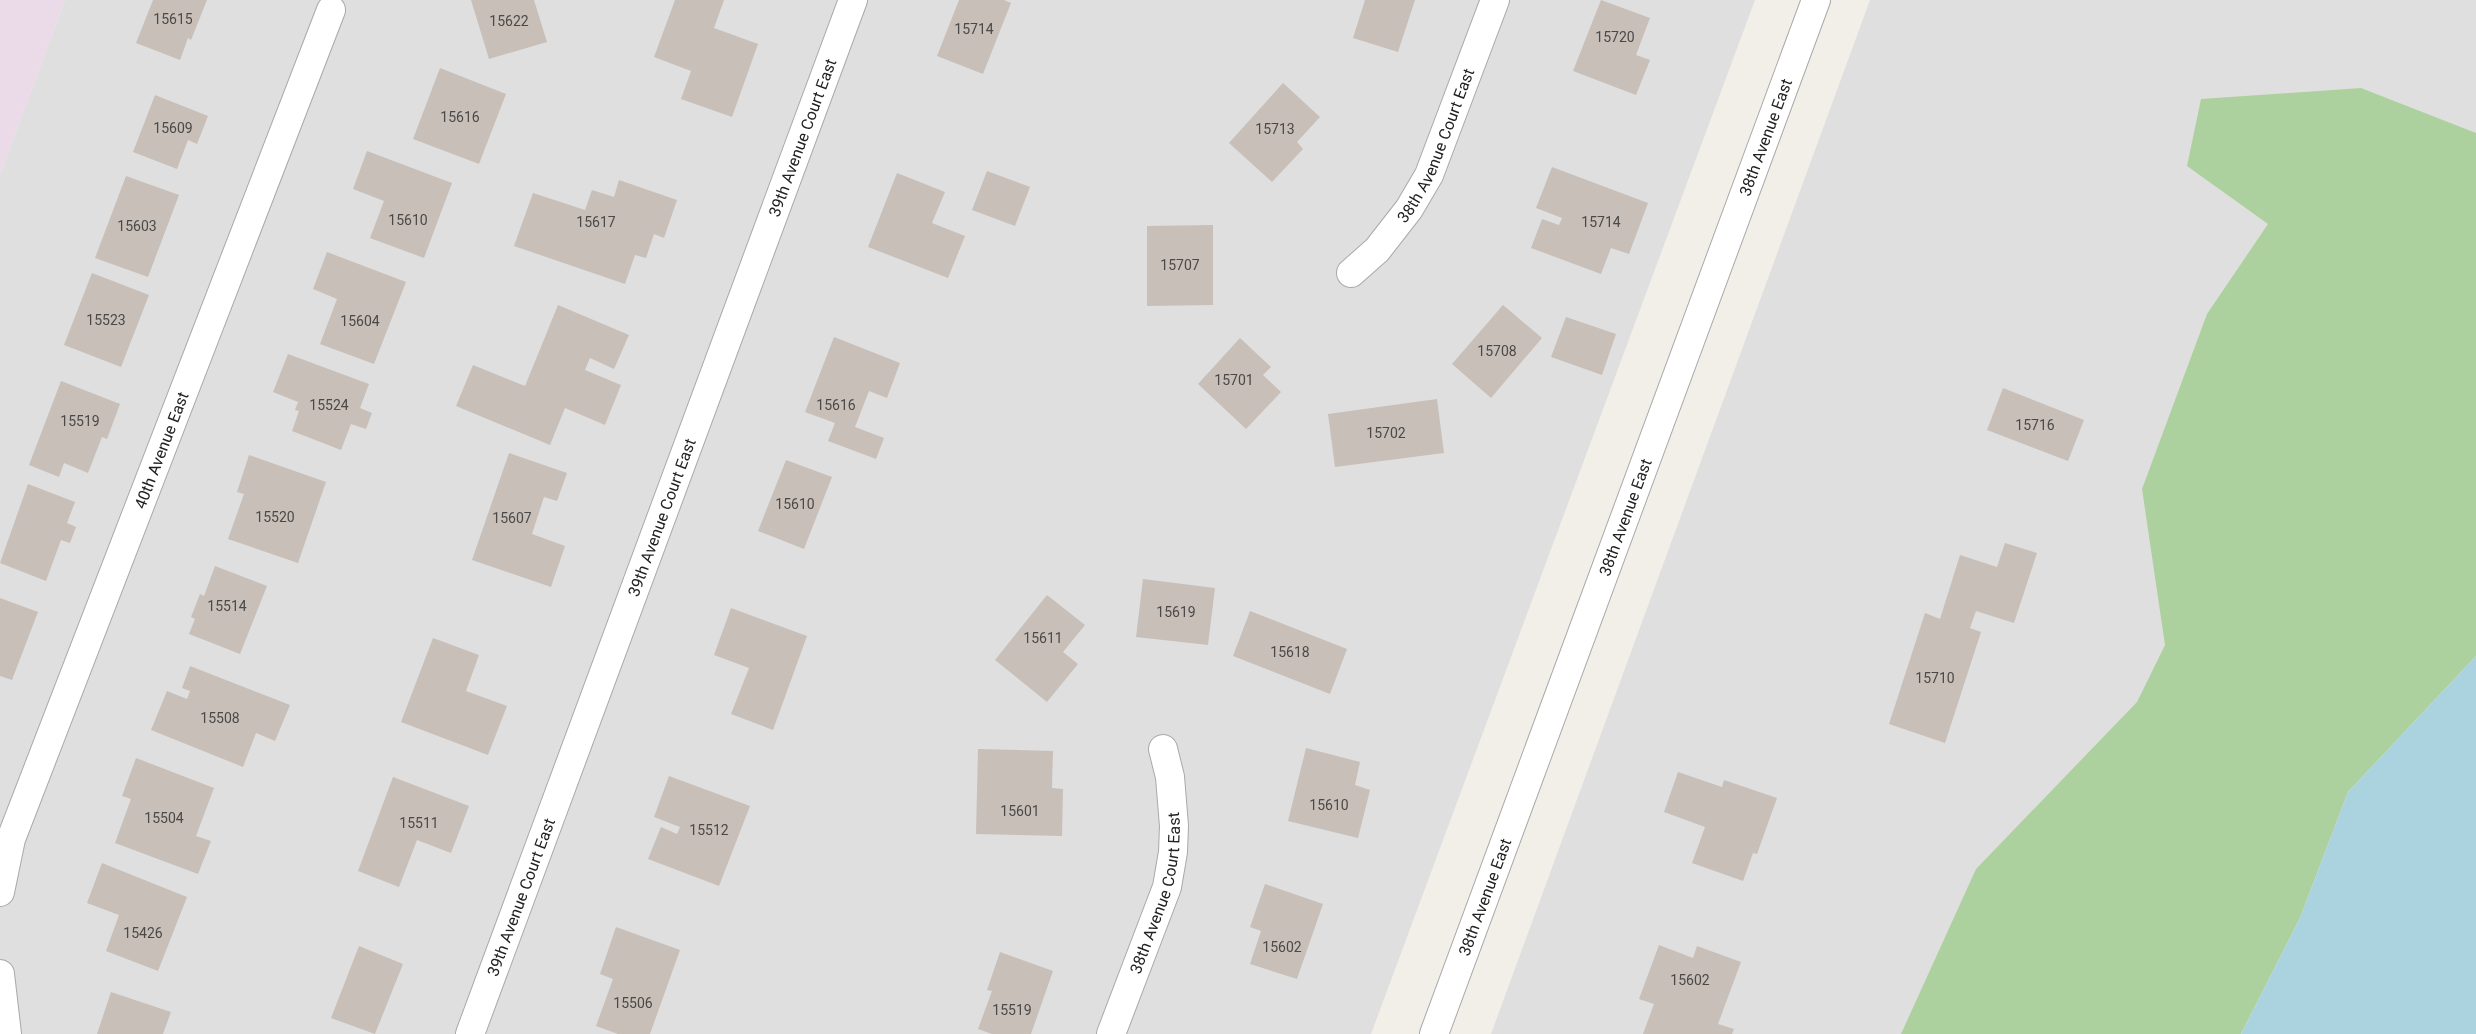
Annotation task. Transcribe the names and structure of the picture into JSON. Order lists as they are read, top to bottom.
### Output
{
  "streets": {
    "street": [
      "39th Avenue Court East",
      "38th Avenue East",
      "38th Avenue Court East",
      "40th Avenue East"
    ]
  },
  "house_numbers": [
    "15615",
    "15622",
    "15714",
    "15720",
    "15616",
    "15609",
    "15713",
    "15610",
    "15617",
    "15714",
    "15603",
    "15707",
    "15523",
    "15604",
    "15708",
    "15701",
    "15524",
    "15616",
    "15519",
    "15716",
    "15702",
    "15610",
    "15520",
    "15607",
    "15514",
    "15619",
    "15611",
    "15618",
    "15710",
    "15508",
    "15610",
    "15601",
    "15504",
    "15511",
    "15512",
    "15426",
    "15602",
    "15602",
    "15506",
    "15519"
  ]
}
